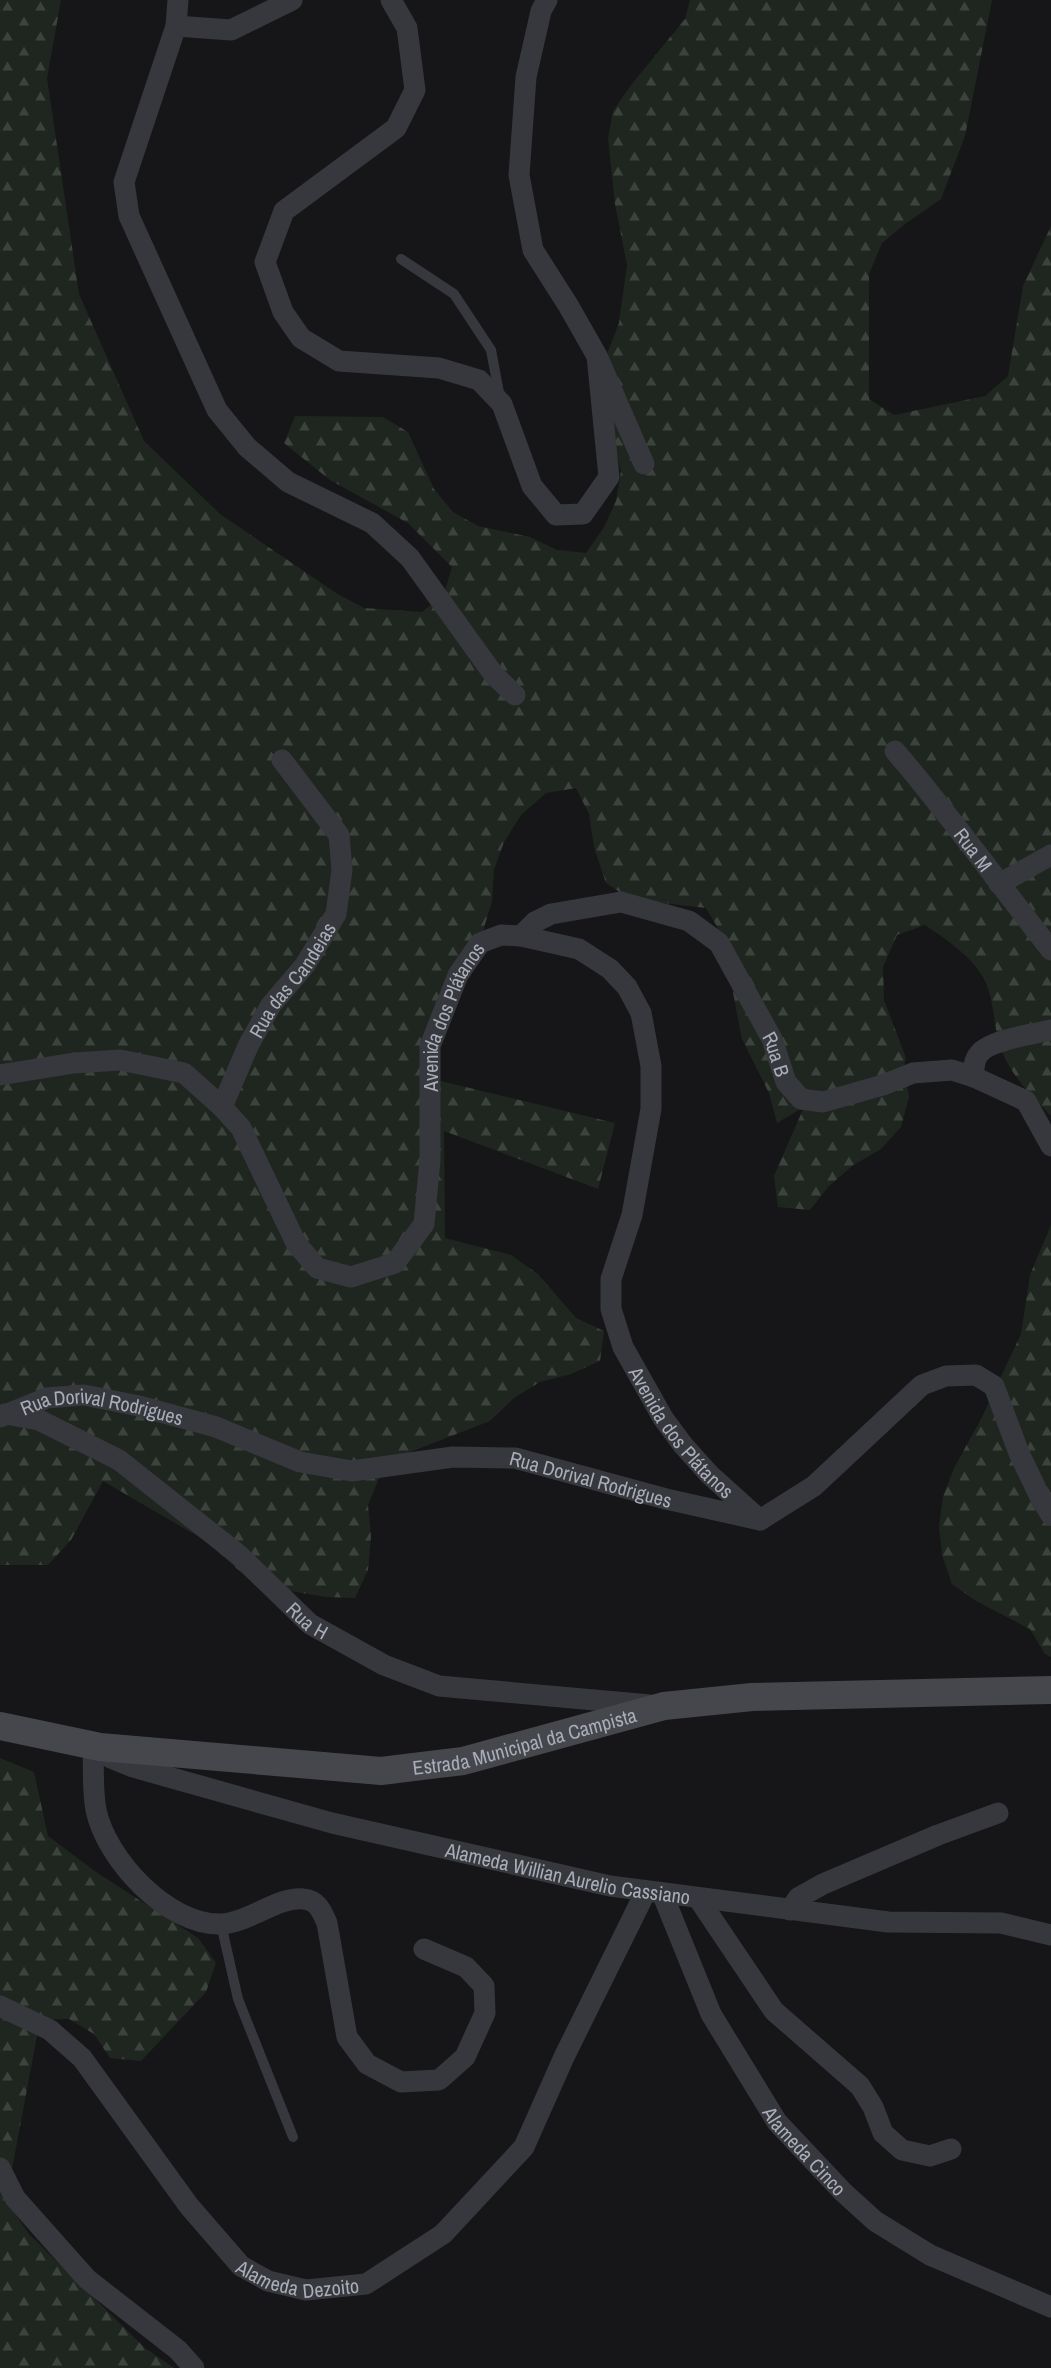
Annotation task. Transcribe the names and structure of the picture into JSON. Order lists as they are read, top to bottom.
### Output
{
  "streets": {
    "main road": ["Estrada Municipal da Campista"],
    "street": [
      "Rua M",
      "Rua das Candeias",
      "Avenida dos Plátanos",
      "Rua B",
      "Rua Dorival Rodrigues",
      "Rua H",
      "Alameda Willian Aurelio Cassiano",
      "Alameda Cinco",
      "Alameda Dezoito"
    ]
  },
  "crossings": [
    ["Rua das Candeias", "Avenida dos Plátanos"],
    ["Avenida dos Plátanos", "Rua B"],
    ["Avenida dos Plátanos", "Rua Dorival Rodrigues"],
    ["Rua Dorival Rodrigues", "Rua H"],
    ["Rua H", "Estrada Municipal da Campista"],
    ["Estrada Municipal da Campista", "Alameda Willian Aurelio Cassiano"],
    ["Alameda Willian Aurelio Cassiano", "Alameda Cinco"],
    ["Alameda Willian Aurelio Cassiano", "Alameda Dezoito"],
    ["Alameda Cinco", "Alameda Dezoito"]
  ]
}
